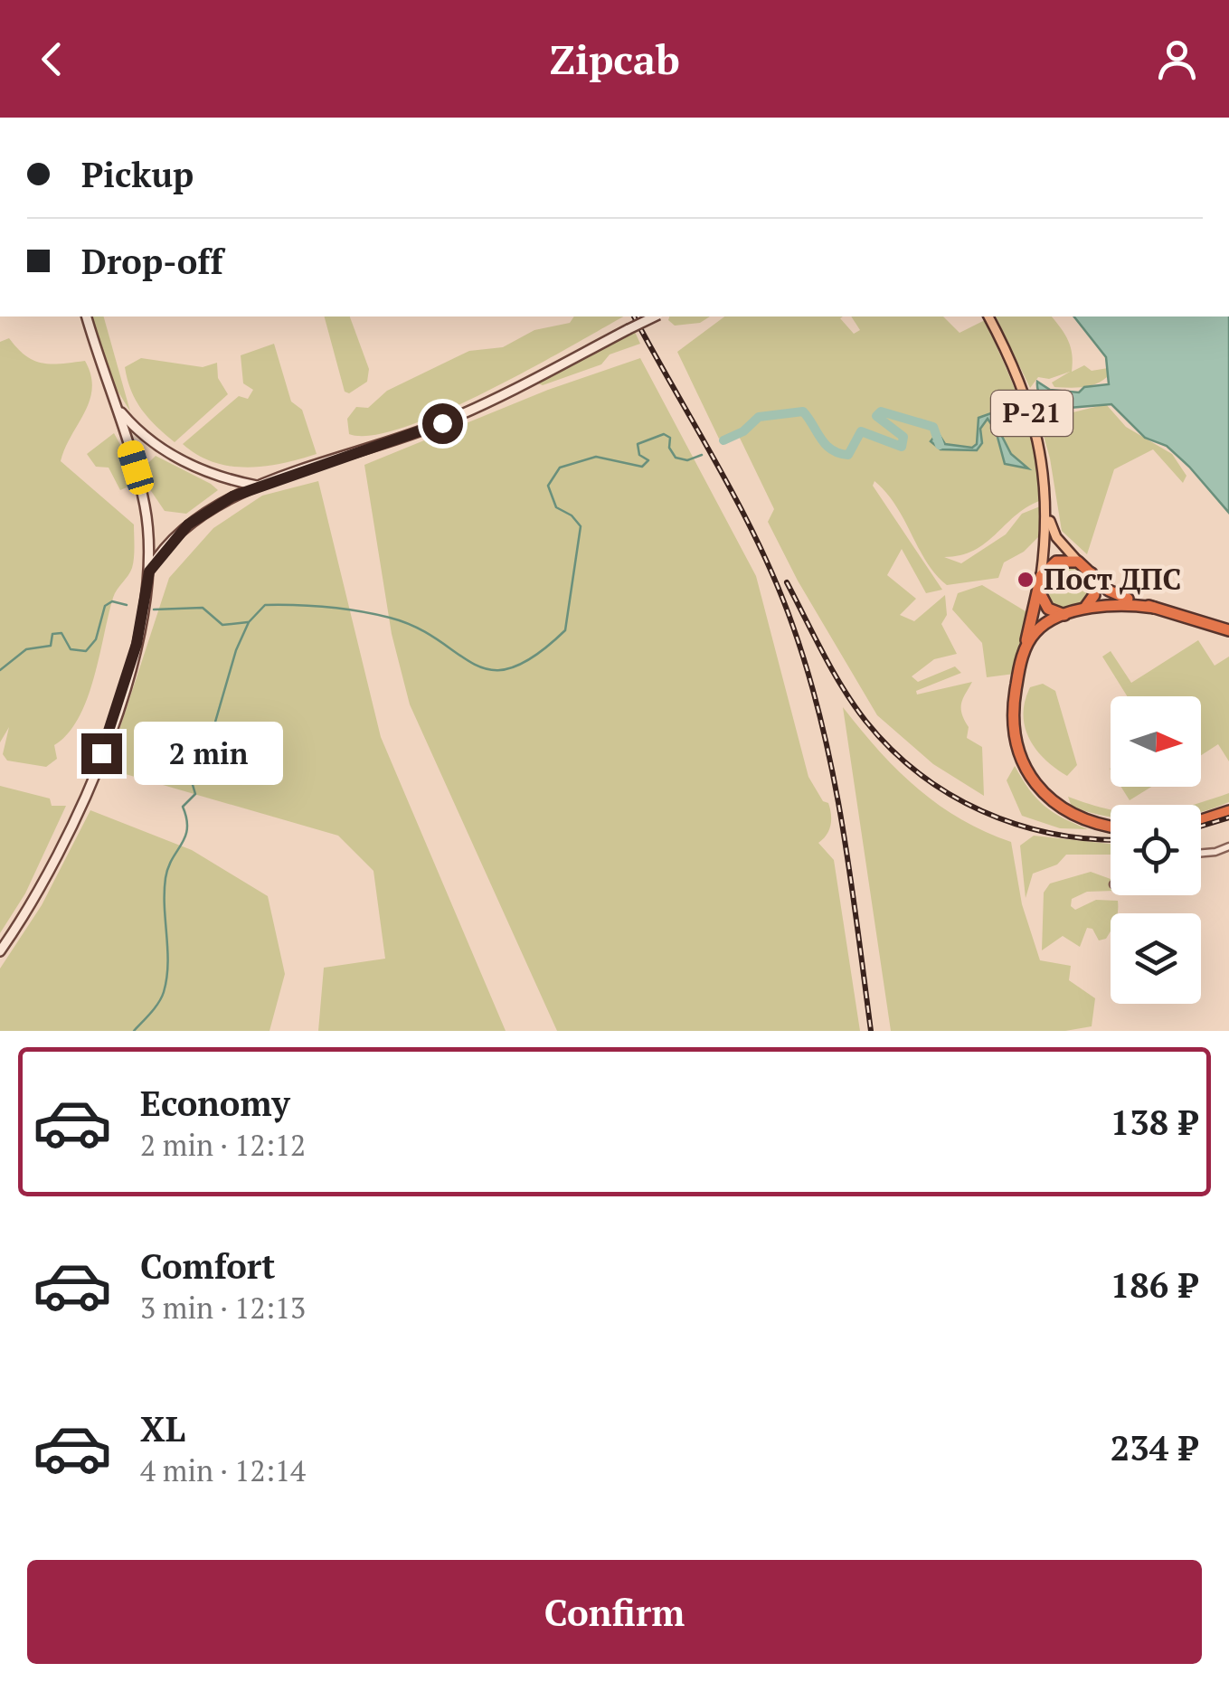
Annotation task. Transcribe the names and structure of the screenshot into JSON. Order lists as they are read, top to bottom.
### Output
{
  "streets": {
    "highway": ["Р-21"]
  },
  "places": ["Пост ДПС"],
  "north": "right",
  "page": {
    "header": "Zipcab",
    "banner": ["Pickup", "Drop-off"],
    "bubble": "2 min",
    "list": [
      {
        "name": "Economy",
        "note": "2 min · 12:12",
        "value": "138 ₽"
      },
      {
        "name": "Comfort",
        "note": "3 min · 12:13",
        "value": "186 ₽"
      },
      {
        "name": "XL",
        "note": "4 min · 12:14",
        "value": "234 ₽"
      }
    ],
    "buttons": "Confirm"
  }
}
